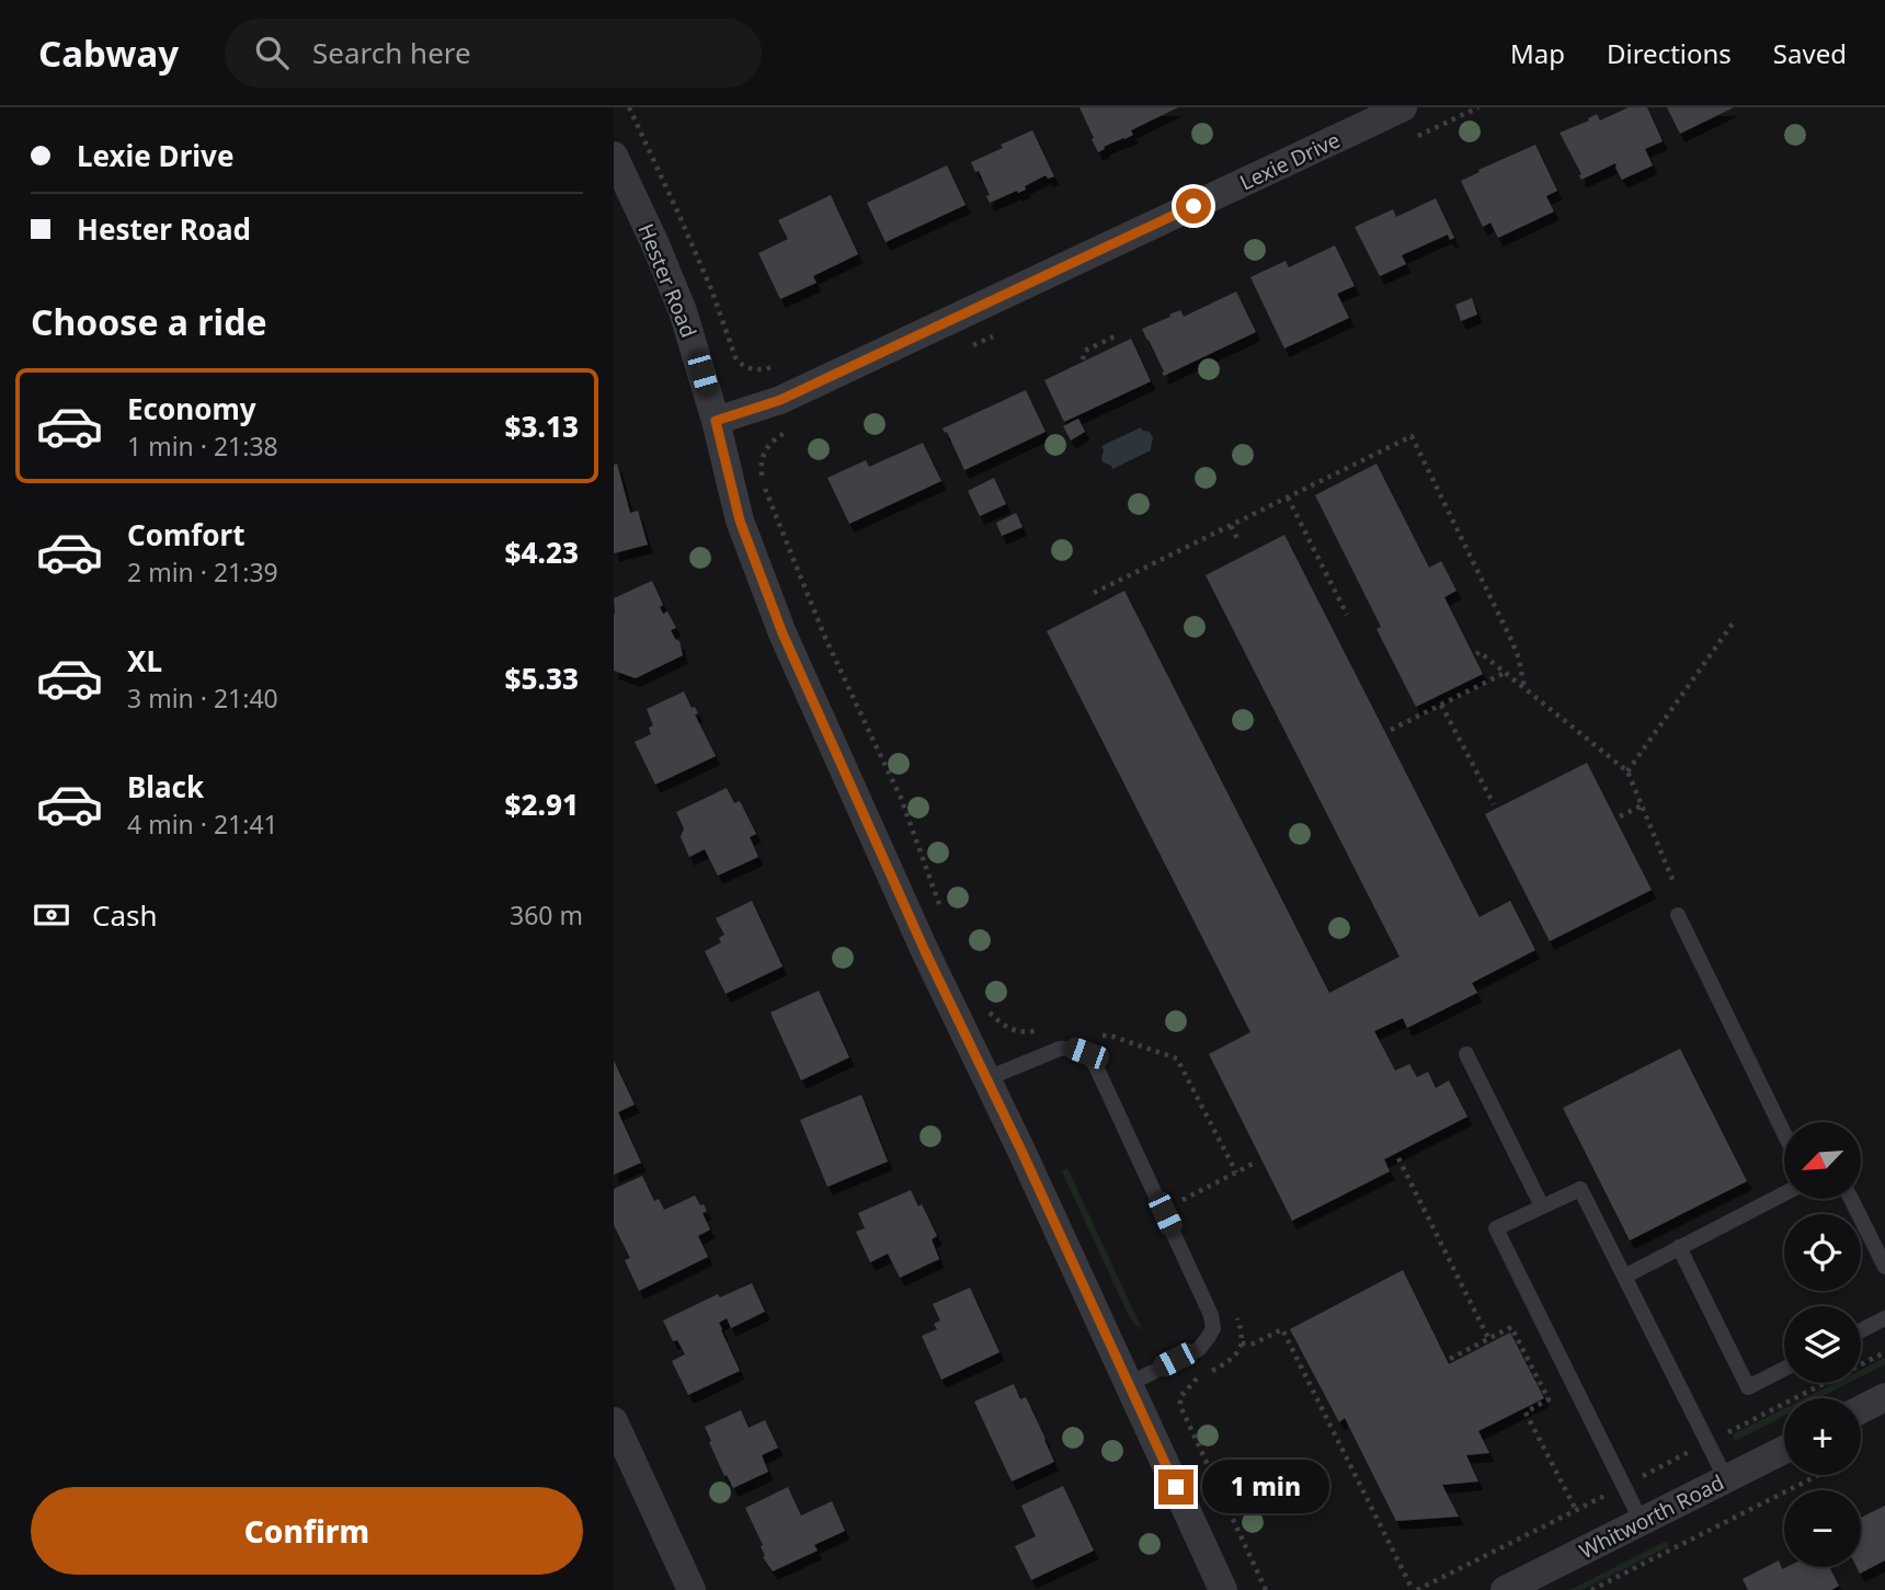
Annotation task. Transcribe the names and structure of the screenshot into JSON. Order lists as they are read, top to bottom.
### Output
{
  "streets": {
    "street": ["Lexie Drive", "Hester Road", "Whitworth Road"]
  },
  "crossings": [
    ["Lexie Drive", "Hester Road"]
  ],
  "north": "bottom left",
  "page": {
    "header": "Cabway",
    "search": "Search here",
    "nav": ["Map", "Directions", "Saved"],
    "banner": ["Lexie Drive", "Hester Road"],
    "heading": "Choose a ride",
    "list": [
      {
        "name": "Economy",
        "note": "1 min · 21:38",
        "value": "$3.13"
      },
      {
        "name": "Comfort",
        "note": "2 min · 21:39",
        "value": "$4.23"
      },
      {
        "name": "XL",
        "note": "3 min · 21:40",
        "value": "$5.33"
      },
      {
        "name": "Black",
        "note": "4 min · 21:41",
        "value": "$2.91"
      }
    ],
    "pay": ["Cash", "360 m"],
    "map_buttons": ["+", "−"],
    "bubble": "1 min",
    "buttons": "Confirm"
  }
}
